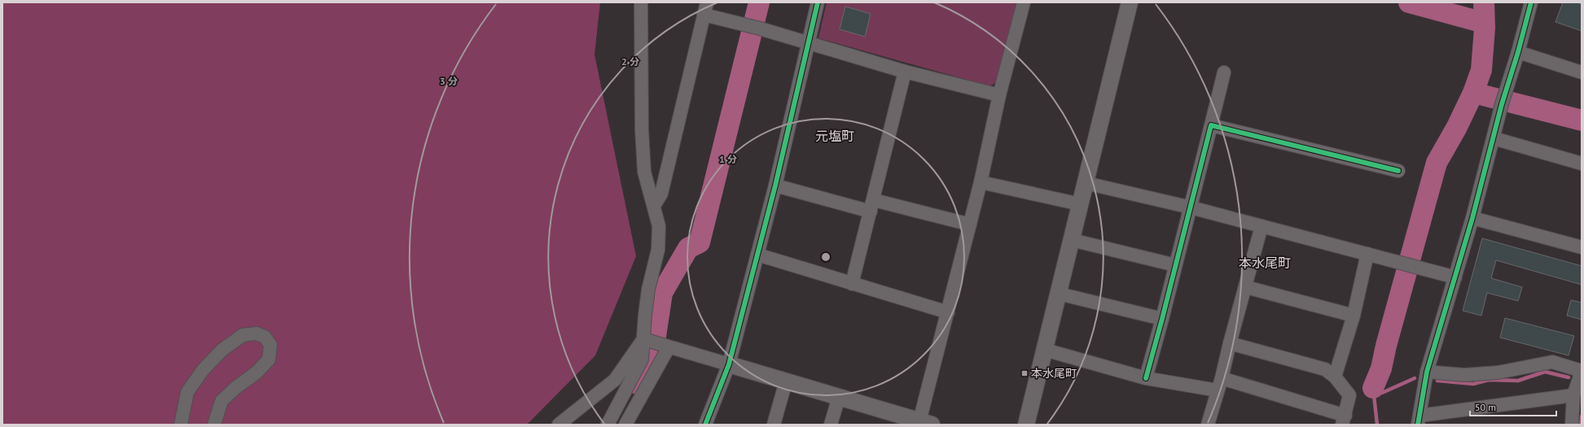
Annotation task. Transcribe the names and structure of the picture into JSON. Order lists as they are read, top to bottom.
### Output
{
  "districts": ["元塩町", "本水尾町"],
  "places": {
    "transit": ["本水尾町"]
  },
  "scale_bar": "50 m",
  "rings": ["2 分", "3 分", "1 分"]
}
